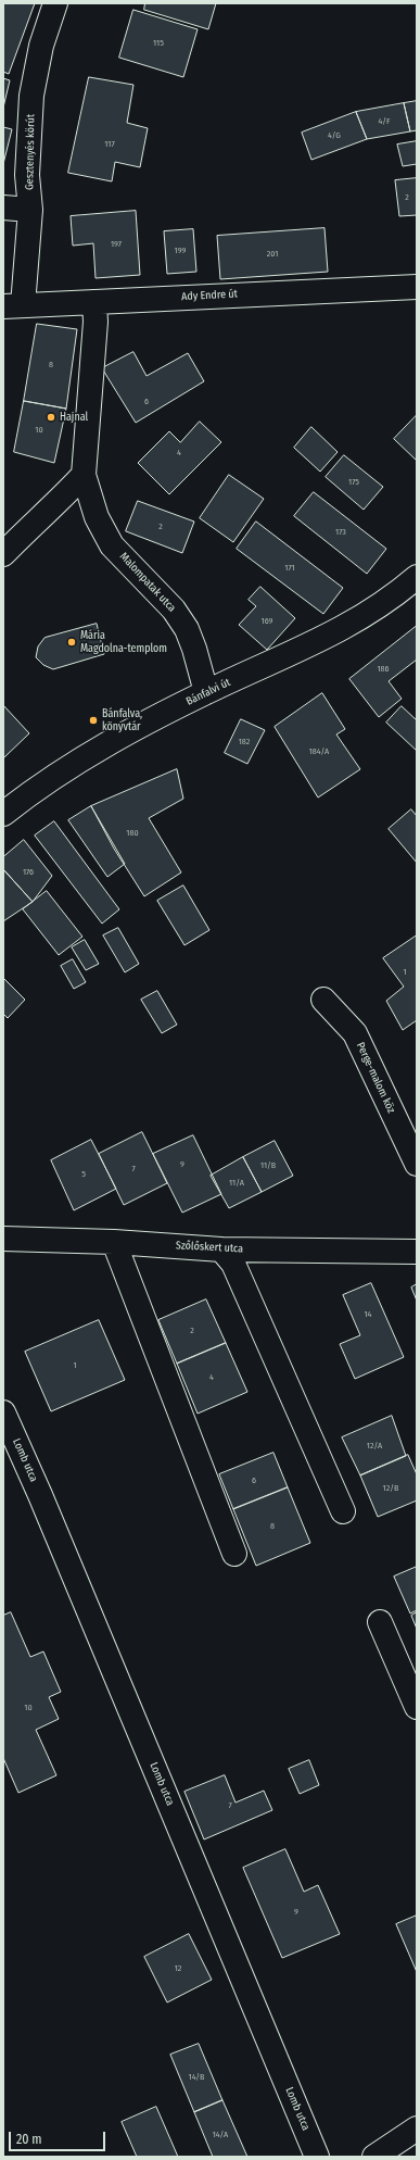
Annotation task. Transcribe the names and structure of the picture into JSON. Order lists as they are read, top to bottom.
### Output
{
  "streets": {
    "street": [
      "Gesztenyés körút",
      "Ady Endre út",
      "Malompatak utca",
      "Bánfalvi út",
      "Perge-malom köz",
      "Szőlőskert utca",
      "Lomb utca"
    ]
  },
  "crossings": [
    ["Gesztenyés körút", "Ady Endre út"],
    ["Ady Endre út", "Malompatak utca"],
    ["Malompatak utca", "Bánfalvi út"]
  ],
  "places": ["Hajnal", "Mária Magdolna-templom", "Bánfalva, könyvtár"],
  "house_numbers": [
    "115",
    "4/F",
    "4/G",
    "117",
    "2",
    "197",
    "199",
    "201",
    "8",
    "6",
    "10",
    "4",
    "175",
    "2",
    "173",
    "171",
    "169",
    "186",
    "182",
    "184/A",
    "180",
    "176",
    "1",
    "9",
    "11/B",
    "7",
    "5",
    "11/A",
    "14",
    "2",
    "1",
    "4",
    "12/A",
    "6",
    "12/B",
    "8",
    "10",
    "7",
    "9",
    "12",
    "14/B",
    "14/A"
  ],
  "scale_bar": "20 m"
}
